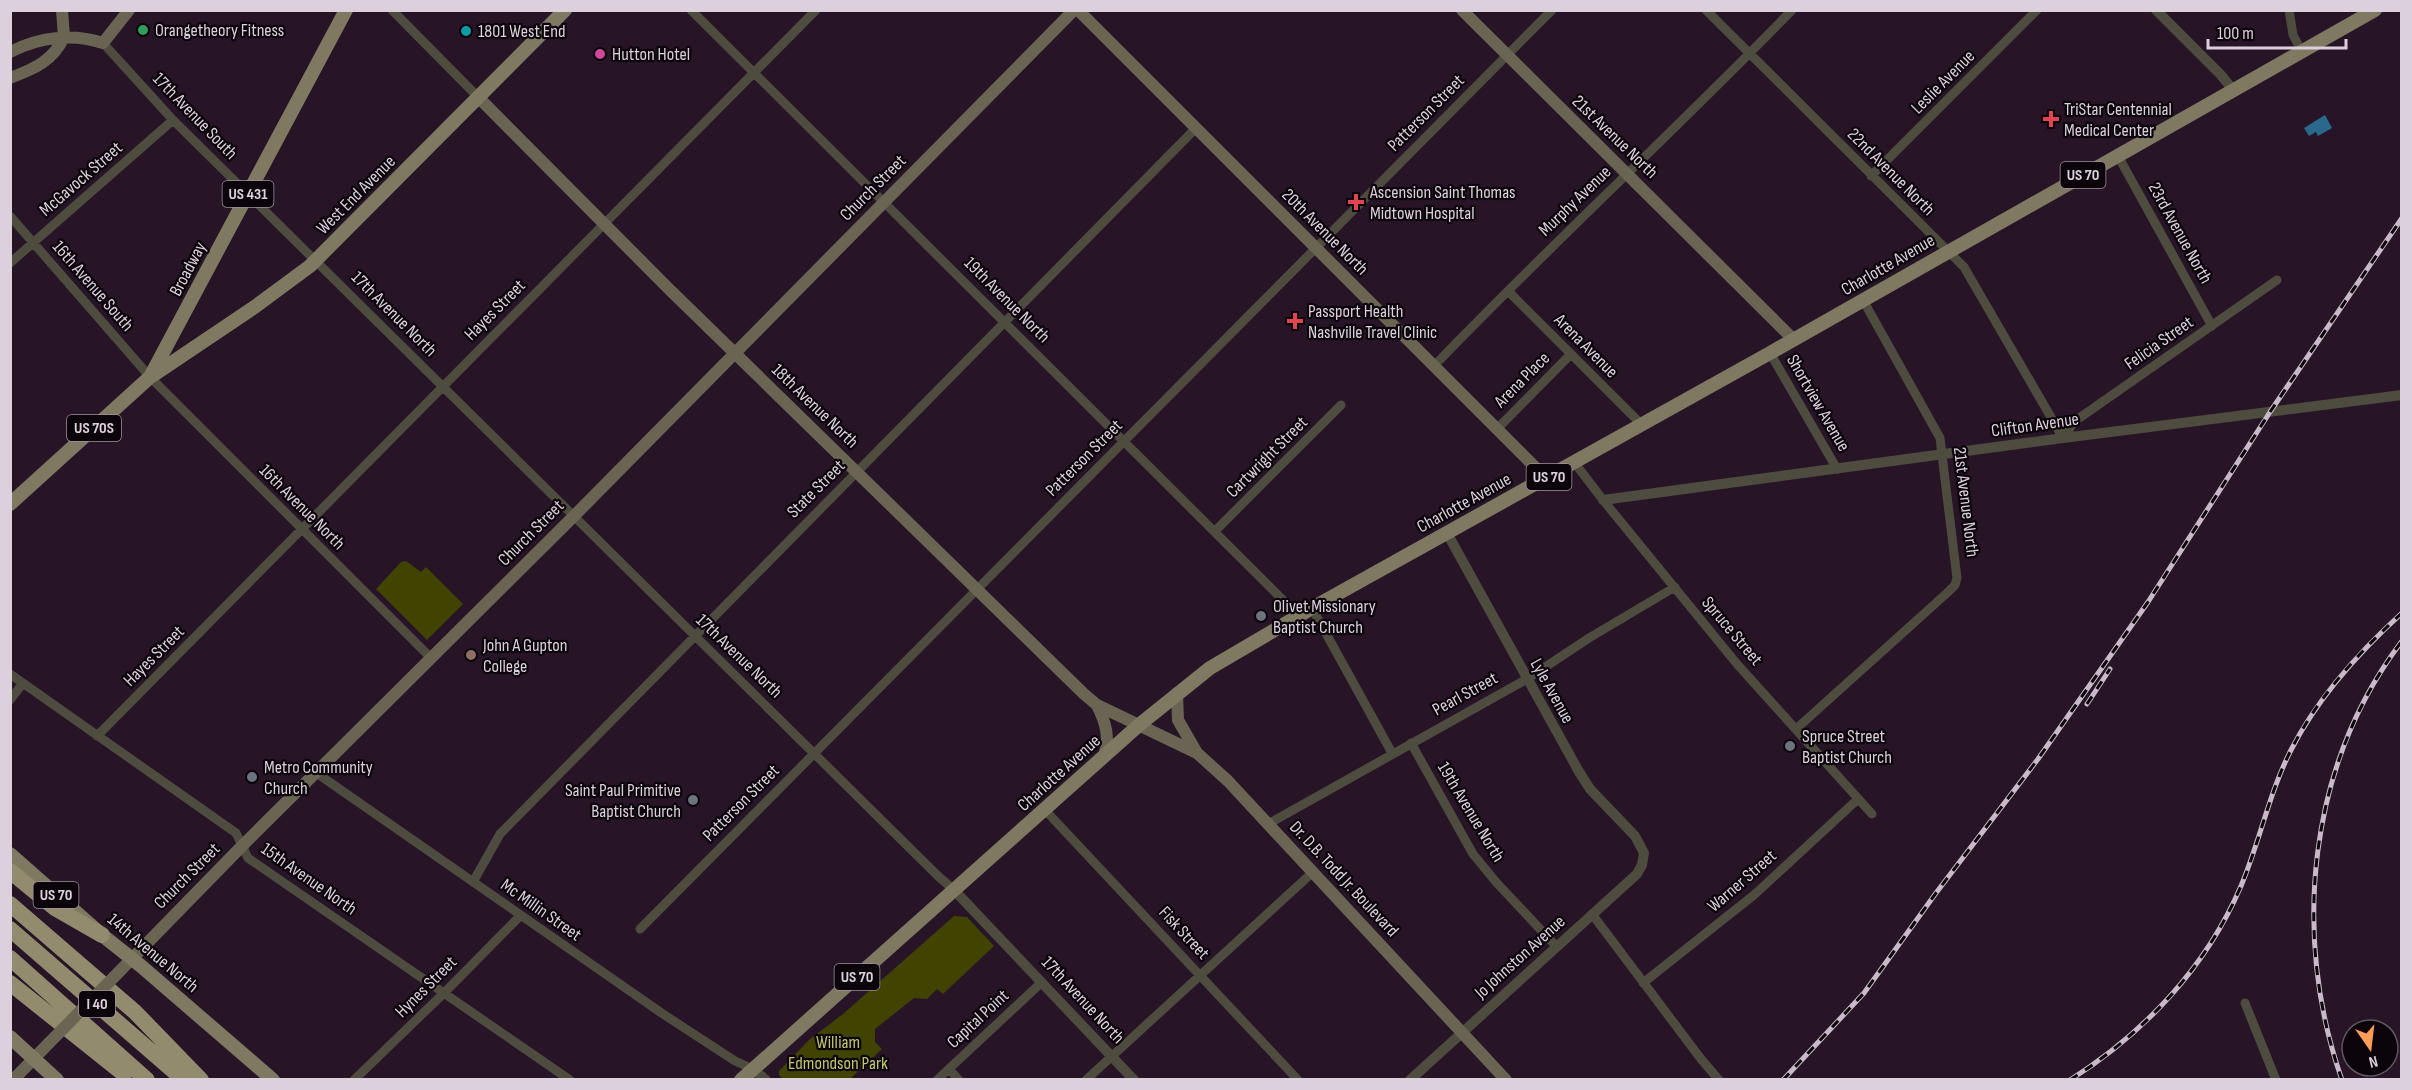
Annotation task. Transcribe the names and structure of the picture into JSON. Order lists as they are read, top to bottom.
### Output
{
  "streets": {
    "highway": ["I 40"],
    "main road": [
      "21st Avenue North",
      "US 70",
      "Church Street",
      "US 431",
      "West End Avenue",
      "20th Avenue North",
      "Charlotte Avenue",
      "Broadway",
      "18th Avenue North",
      "US 70S",
      "Dr. D.B. Todd Jr. Boulevard",
      "14th Avenue North"
    ],
    "street": [
      "Leslie Avenue",
      "Patterson Street",
      "17th Avenue South",
      "22nd Avenue North",
      "McGavock Street",
      "Murphy Avenue",
      "23rd Avenue North",
      "16th Avenue South",
      "19th Avenue North",
      "Hayes Street",
      "17th Avenue North",
      "Felicia Street",
      "Arena Avenue",
      "Arena Place",
      "Shortview Avenue",
      "Clifton Avenue",
      "Cartwright Street",
      "State Street",
      "16th Avenue North",
      "Spruce Street",
      "Lyle Avenue",
      "Pearl Street",
      "15th Avenue North",
      "Warner Street",
      "Mc Millin Street",
      "Fisk Street",
      "Jo Johnston Avenue",
      "Hynes Street",
      "Capital Point"
    ]
  },
  "crossings": [
    ["Leslie Avenue", "22nd Avenue North"],
    ["Patterson Street", "21st Avenue North"],
    ["Patterson Street", "20th Avenue North"],
    ["Patterson Street", "19th Avenue North"],
    ["Patterson Street", "17th Avenue North"],
    ["Patterson Street", "18th Avenue North"],
    ["17th Avenue South", "McGavock Street"],
    ["17th Avenue South", "West End Avenue"],
    ["17th Avenue South", "Broadway"],
    ["17th Avenue South", "17th Avenue North"],
    ["21st Avenue North", "Murphy Avenue"],
    ["21st Avenue North", "Charlotte Avenue"],
    ["21st Avenue North", "Clifton Avenue"],
    ["21st Avenue North", "Spruce Street"],
    ["22nd Avenue North", "Murphy Avenue"],
    ["22nd Avenue North", "Charlotte Avenue"],
    ["22nd Avenue North", "Felicia Street"],
    ["22nd Avenue North", "Clifton Avenue"],
    ["McGavock Street", "16th Avenue South"],
    ["Church Street", "20th Avenue North"],
    ["Church Street", "19th Avenue North"],
    ["Church Street", "17th Avenue North"],
    ["Church Street", "18th Avenue North"],
    ["Church Street", "16th Avenue North"],
    ["Church Street", "15th Avenue North"],
    ["Church Street", "Mc Millin Street"],
    ["Church Street", "14th Avenue North"],
    ["West End Avenue", "Broadway"],
    ["West End Avenue", "16th Avenue South"],
    ["West End Avenue", "17th Avenue North"],
    ["West End Avenue", "18th Avenue North"],
    ["West End Avenue", "16th Avenue North"],
    ["Murphy Avenue", "20th Avenue North"],
    ["Murphy Avenue", "Arena Avenue"],
    ["20th Avenue North", "Charlotte Avenue"],
    ["20th Avenue North", "Arena Place"],
    ["20th Avenue North", "State Street"],
    ["23rd Avenue North", "Charlotte Avenue"],
    ["23rd Avenue North", "Felicia Street"],
    ["Charlotte Avenue", "19th Avenue North"],
    ["Charlotte Avenue", "17th Avenue North"],
    ["Charlotte Avenue", "Arena Avenue"],
    ["Charlotte Avenue", "Shortview Avenue"],
    ["Charlotte Avenue", "18th Avenue North"],
    ["Charlotte Avenue", "Spruce Street"],
    ["Charlotte Avenue", "Lyle Avenue"],
    ["Charlotte Avenue", "Dr. D.B. Todd Jr. Boulevard"],
    ["Charlotte Avenue", "Mc Millin Street"],
    ["Charlotte Avenue", "Fisk Street"],
    ["Broadway", "16th Avenue South"],
    ["Broadway", "16th Avenue North"],
    ["16th Avenue South", "16th Avenue North"],
    ["19th Avenue North", "Hayes Street"],
    ["19th Avenue North", "Cartwright Street"],
    ["19th Avenue North", "State Street"],
    ["19th Avenue North", "Pearl Street"],
    ["19th Avenue North", "Jo Johnston Avenue"],
    ["Hayes Street", "17th Avenue North"],
    ["Hayes Street", "18th Avenue North"],
    ["Hayes Street", "16th Avenue North"],
    ["Hayes Street", "15th Avenue North"],
    ["17th Avenue North", "State Street"],
    ["17th Avenue North", "Capital Point"],
    ["Felicia Street", "Clifton Avenue"],
    ["Arena Avenue", "Arena Place"],
    ["Shortview Avenue", "Clifton Avenue"],
    ["18th Avenue North", "State Street"],
    ["18th Avenue North", "Dr. D.B. Todd Jr. Boulevard"],
    ["Clifton Avenue", "Spruce Street"],
    ["State Street", "Mc Millin Street"],
    ["Spruce Street", "Pearl Street"],
    ["Spruce Street", "Warner Street"],
    ["Lyle Avenue", "Pearl Street"],
    ["Lyle Avenue", "Jo Johnston Avenue"],
    ["Pearl Street", "Dr. D.B. Todd Jr. Boulevard"],
    ["15th Avenue North", "Hynes Street"],
    ["Dr. D.B. Todd Jr. Boulevard", "Jo Johnston Avenue"],
    ["Mc Millin Street", "Hynes Street"]
  ],
  "parks": ["William Edmondson Park"],
  "places": {
    "other": [
      "Orangetheory Fitness",
      "1801 West End",
      "Hutton Hotel",
      "Olivet Missionary Baptist Church",
      "John A Gupton College",
      "Spruce Street Baptist Church",
      "Metro Community Church",
      "Saint Paul Primitive Baptist Church"
    ],
    "health": ["TriStar Centennial Medical Center", "Ascension Saint Thomas Midtown Hospital", "Passport Health Nashville Travel Clinic"]
  },
  "scale_bar": "100 m",
  "north": "bottom"
}
